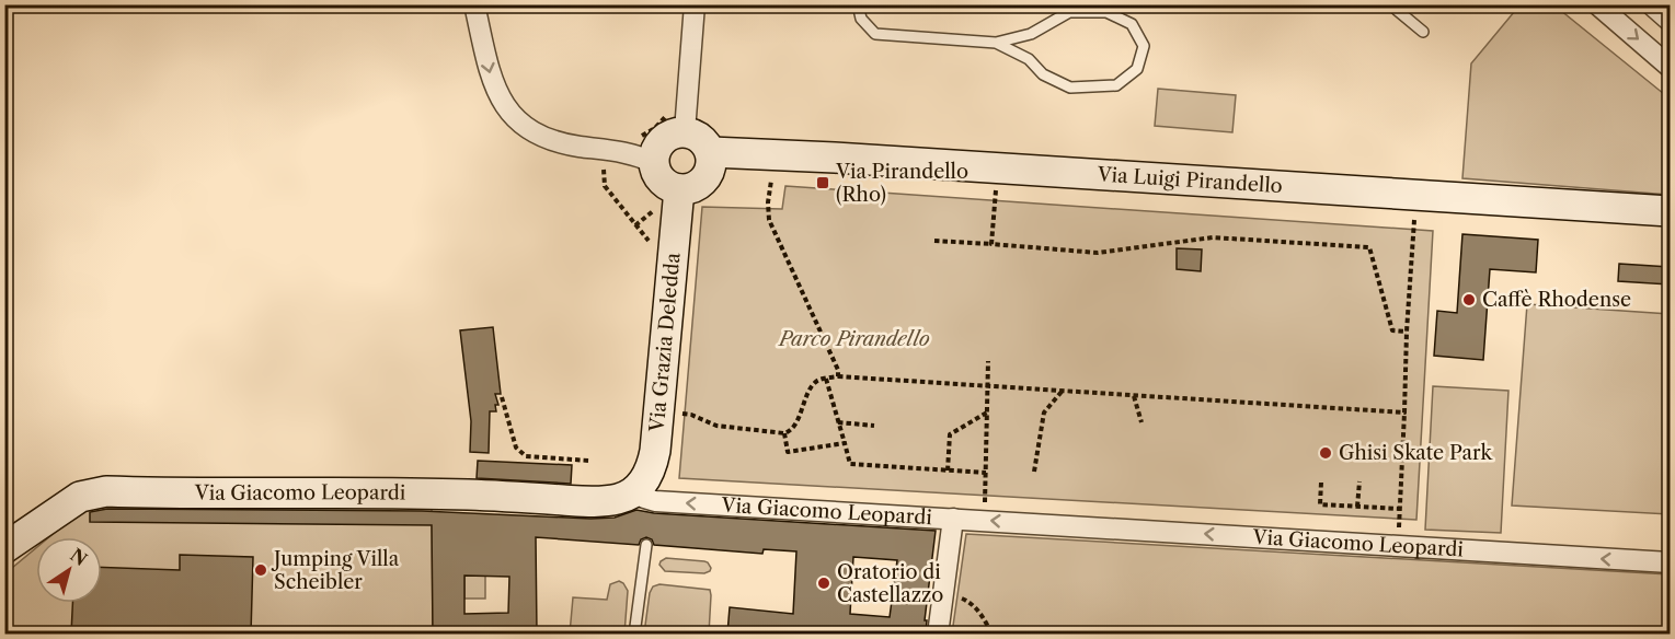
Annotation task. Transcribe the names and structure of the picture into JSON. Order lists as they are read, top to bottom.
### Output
{
  "streets": {
    "street": ["Via Luigi Pirandello", "Via Grazia Deledda", "Via Giacomo Leopardi"]
  },
  "crossings": [
    ["Via Luigi Pirandello", "Via Grazia Deledda"],
    ["Via Grazia Deledda", "Via Giacomo Leopardi"]
  ],
  "one_way": ["Via Giacomo Leopardi"],
  "parks": ["Parco Pirandello"],
  "places": {
    "transit": ["Via Pirandello (Rho)"],
    "other": [
      "Caffè Rhodense",
      "Ghisi Skate Park",
      "Jumping Villa Scheibler",
      "Oratorio di Castellazzo"
    ]
  },
  "north": "top right"
}
